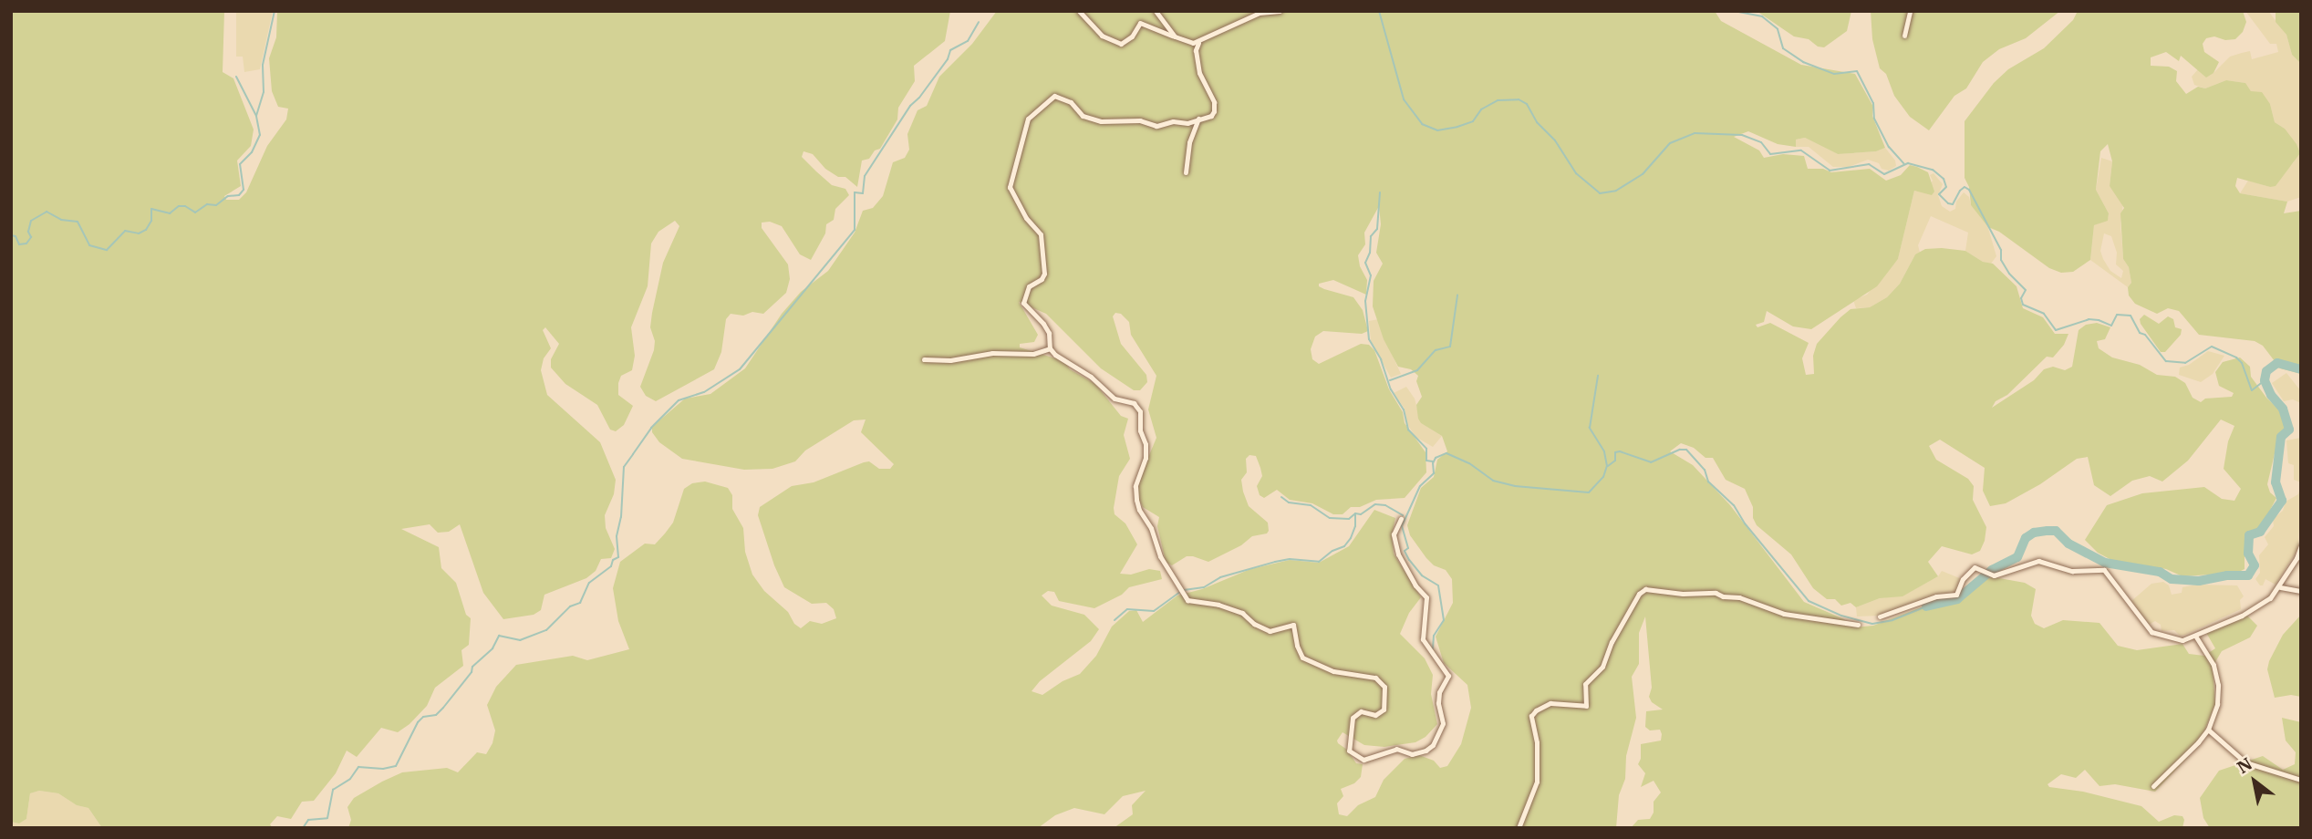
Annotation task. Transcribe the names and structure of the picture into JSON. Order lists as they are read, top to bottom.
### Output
{
  "north": "top left"
}
